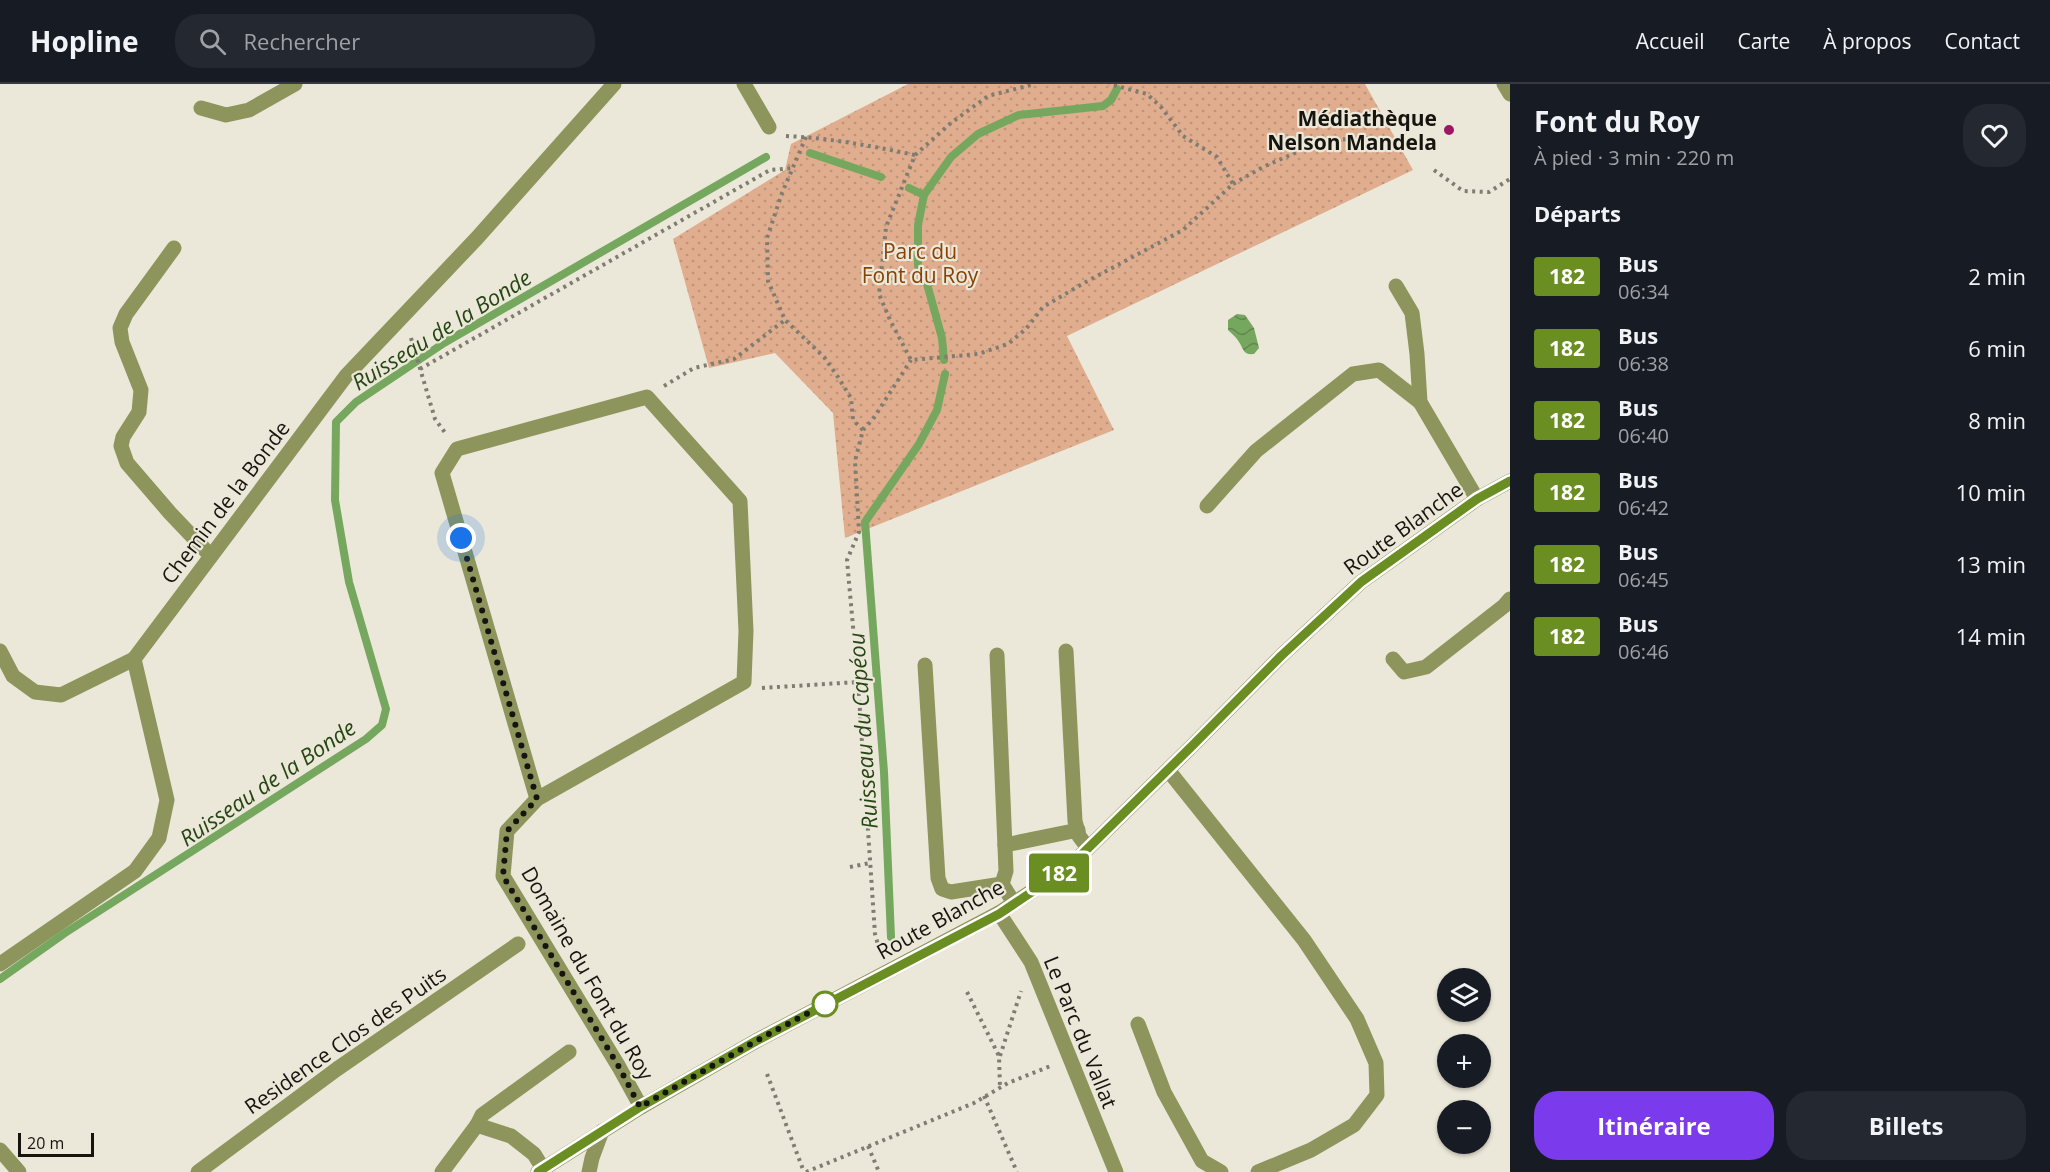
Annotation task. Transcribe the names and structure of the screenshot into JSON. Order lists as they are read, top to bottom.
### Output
{
  "streets": {
    "street": [
      "Chemin de la Bonde",
      "Route Blanche",
      "Domaine du Font du Roy",
      "Le Parc du Vallat",
      "Residence Clos des Puits"
    ]
  },
  "crossings": [
    ["Route Blanche", "Domaine du Font du Roy"],
    ["Route Blanche", "Le Parc du Vallat"]
  ],
  "water": ["Ruisseau de la Bonde", "Ruisseau du Capéou"],
  "parks": ["Parc du Font du Roy"],
  "places": ["Médiathèque Nelson Mandela"],
  "lines": ["bus line 182"],
  "scale_bar": "20 m",
  "page": {
    "header": "Hopline",
    "search": "Rechercher",
    "nav": [
      "Accueil",
      "Carte",
      "À propos",
      "Contact"
    ],
    "on_map": "182",
    "heading": [
      ["Font du Roy", "À pied · 3 min · 220 m"],
      "Départs"
    ],
    "list": [
      {
        "mark": "182",
        "name": "Bus",
        "note": "06:34",
        "value": "2 min"
      },
      {
        "mark": "182",
        "name": "Bus",
        "note": "06:38",
        "value": "6 min"
      },
      {
        "mark": "182",
        "name": "Bus",
        "note": "06:40",
        "value": "8 min"
      },
      {
        "mark": "182",
        "name": "Bus",
        "note": "06:42",
        "value": "10 min"
      },
      {
        "mark": "182",
        "name": "Bus",
        "note": "06:45",
        "value": "13 min"
      },
      {
        "mark": "182",
        "name": "Bus",
        "note": "06:46",
        "value": "14 min"
      }
    ],
    "map_buttons": ["+", "−"],
    "buttons": ["Itinéraire", "Billets"],
    "scale": "20 m"
  }
}
